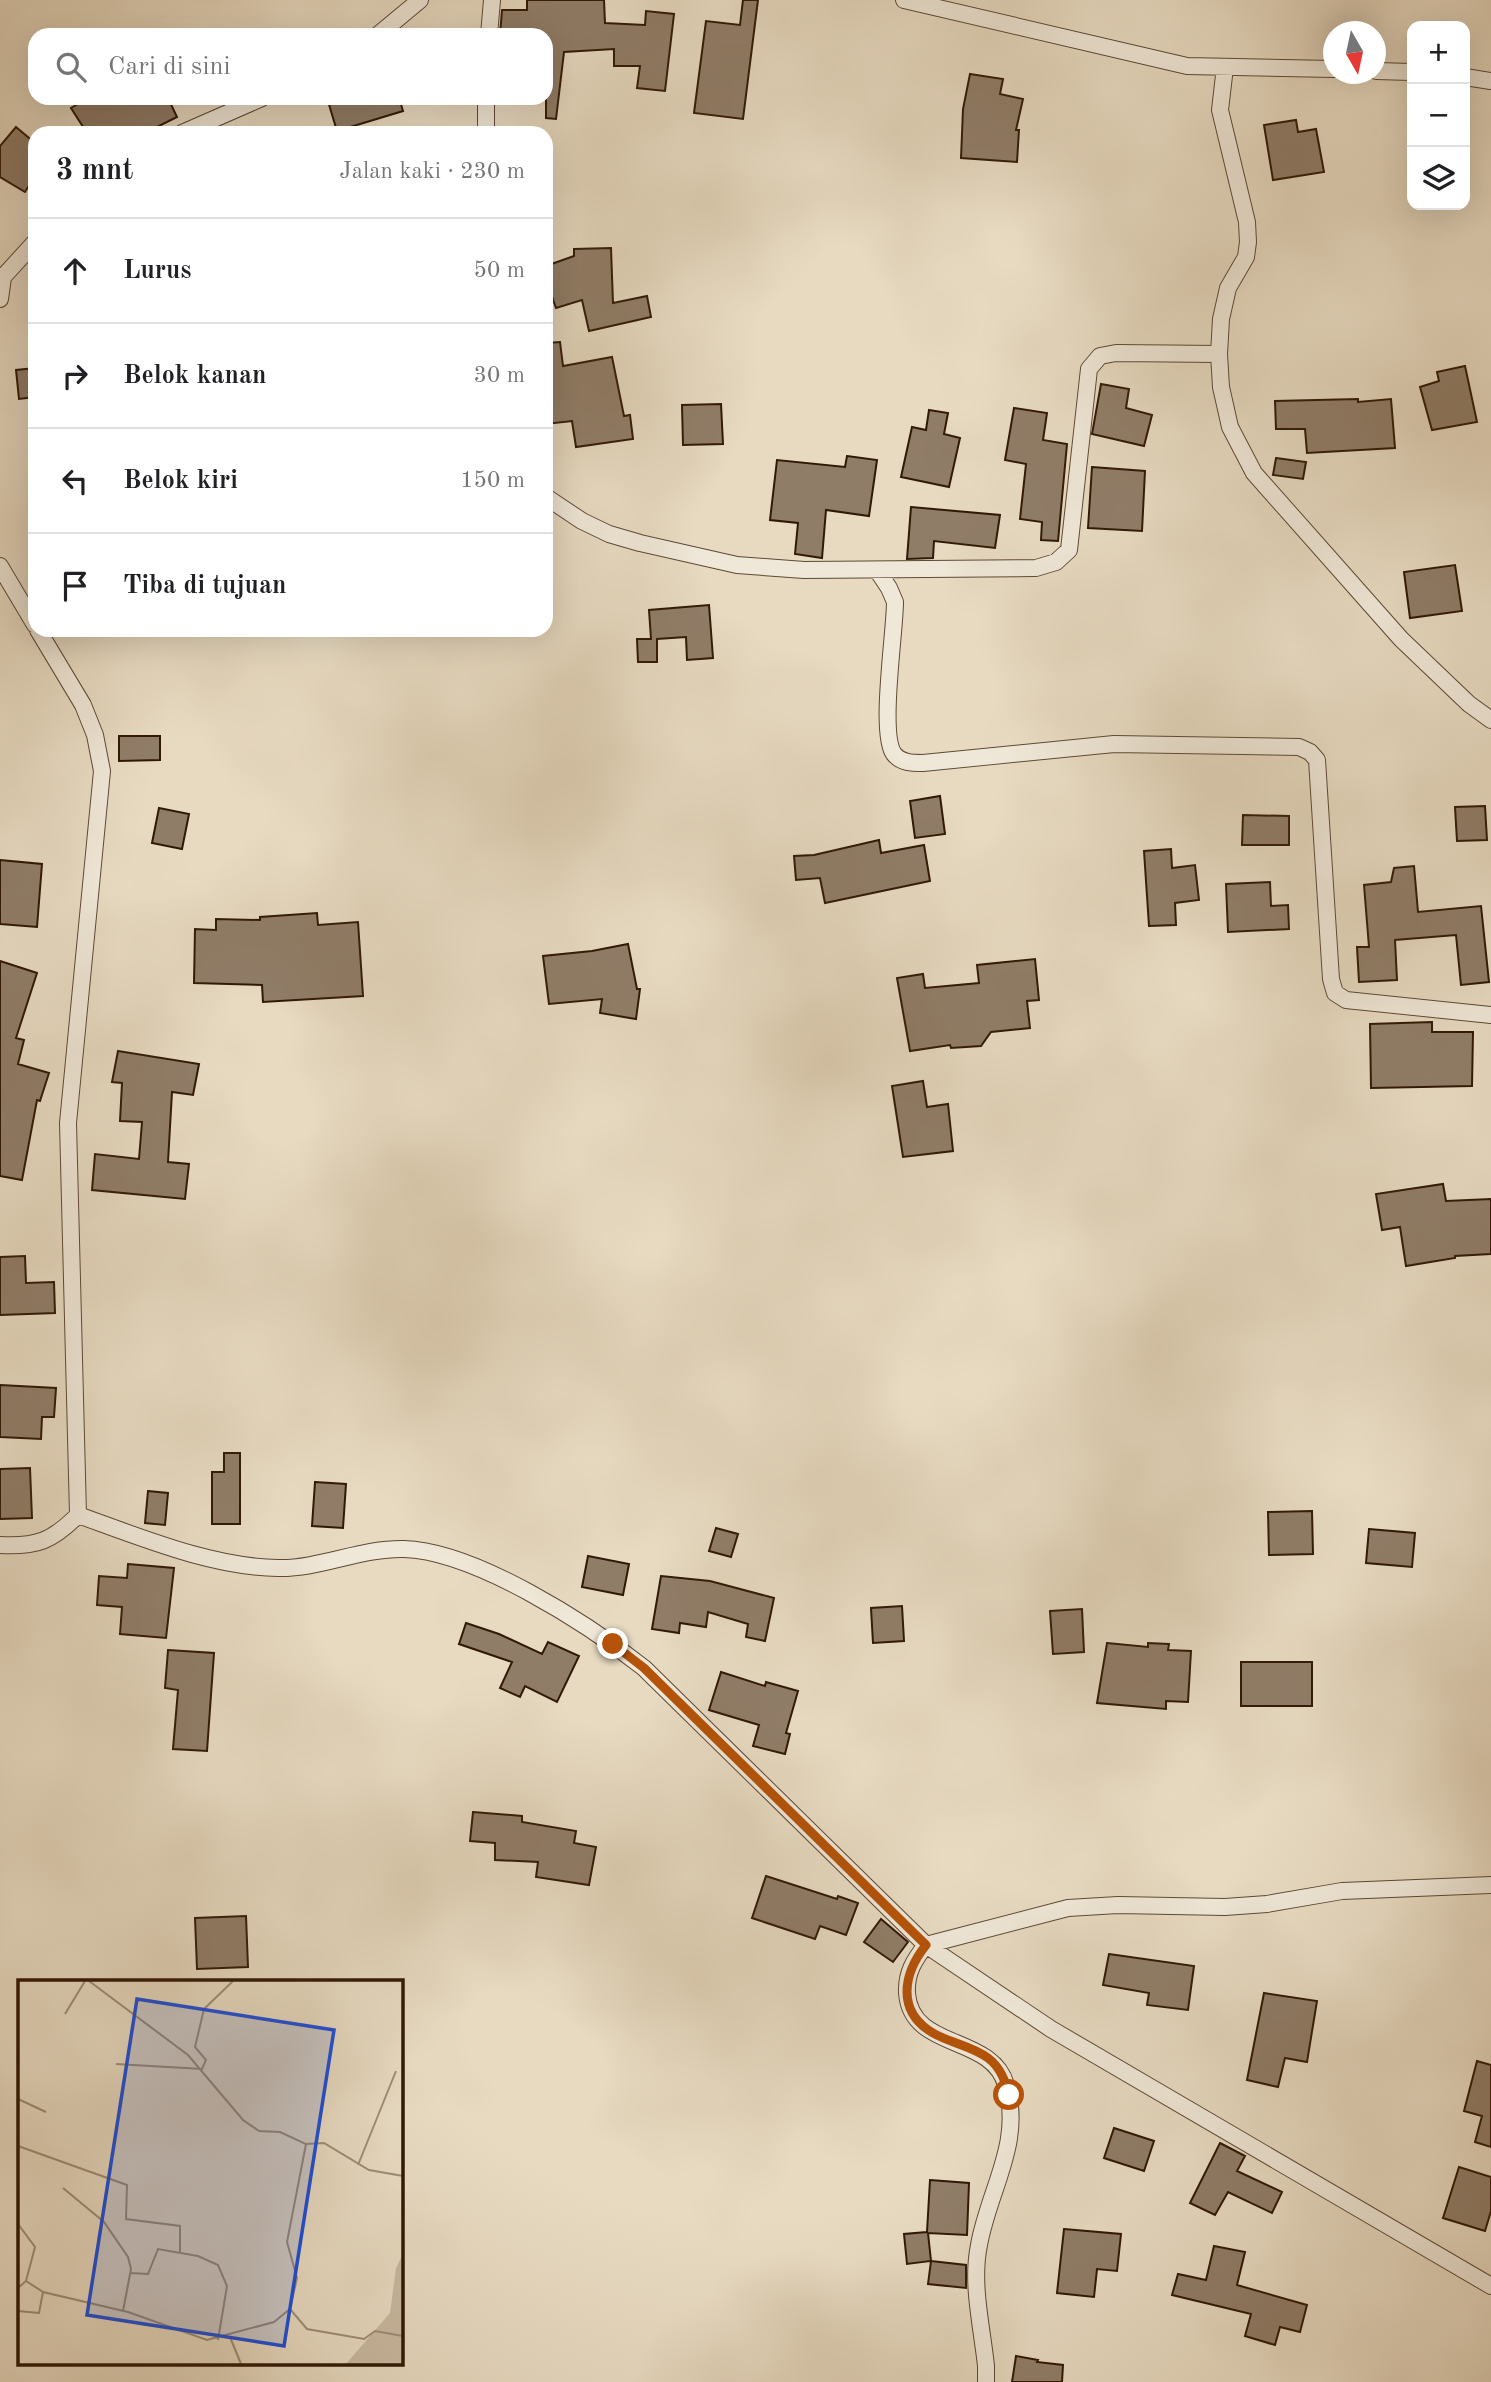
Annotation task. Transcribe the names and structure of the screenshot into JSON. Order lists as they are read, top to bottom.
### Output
{
  "north": "bottom",
  "page": {
    "map_buttons": ["+", "−"],
    "search": "Cari di sini",
    "heading": ["3 mnt", "Jalan kaki · 230 m"],
    "list": [
      ["Lurus", "50 m"],
      ["Belok kanan", "30 m"],
      ["Belok kiri", "150 m"],
      "Tiba di tujuan"
    ]
  }
}
